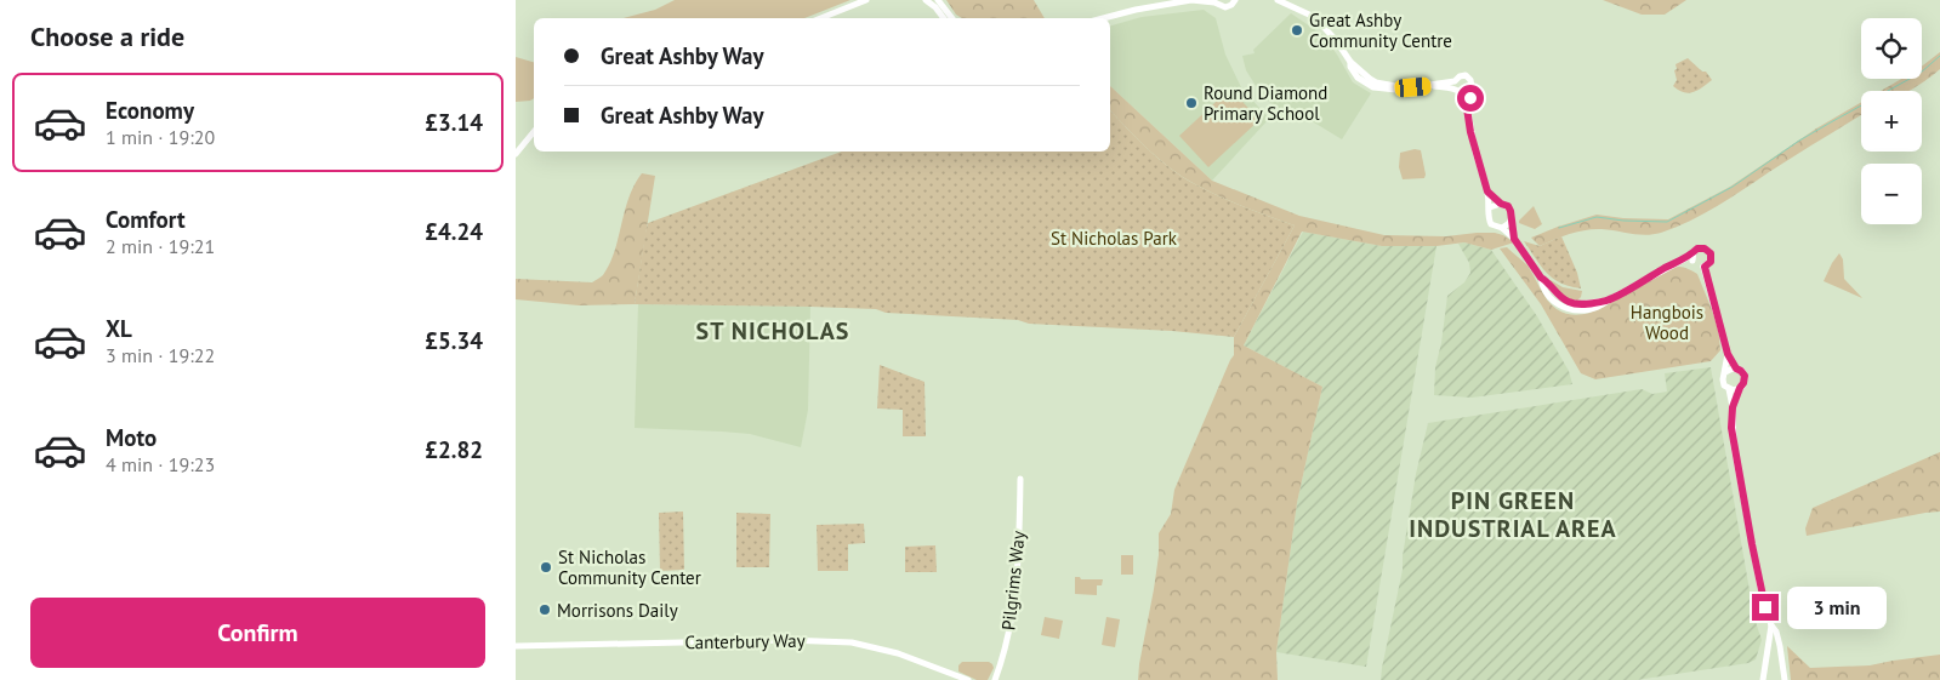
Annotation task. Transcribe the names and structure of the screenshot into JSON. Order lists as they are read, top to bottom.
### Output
{
  "streets": {
    "street": ["Pilgrims Way", "Canterbury Way"]
  },
  "districts": ["ST NICHOLAS", "PIN GREEN INDUSTRIAL AREA"],
  "parks": ["St Nicholas Park", "Hangbois Wood"],
  "places": [
    "Great Ashby Community Centre",
    "Round Diamond Primary School",
    "St Nicholas Community Center",
    "Morrisons Daily"
  ],
  "page": {
    "heading": "Choose a ride",
    "map_buttons": ["+", "−"],
    "banner": ["Great Ashby Way", "Great Ashby Way"],
    "list": [
      {
        "name": "Economy",
        "note": "1 min · 19:20",
        "value": "£3.14"
      },
      {
        "name": "Comfort",
        "note": "2 min · 19:21",
        "value": "£4.24"
      },
      {
        "name": "XL",
        "note": "3 min · 19:22",
        "value": "£5.34"
      },
      {
        "name": "Moto",
        "note": "4 min · 19:23",
        "value": "£2.82"
      }
    ],
    "buttons": "Confirm",
    "bubble": "3 min"
  }
}
